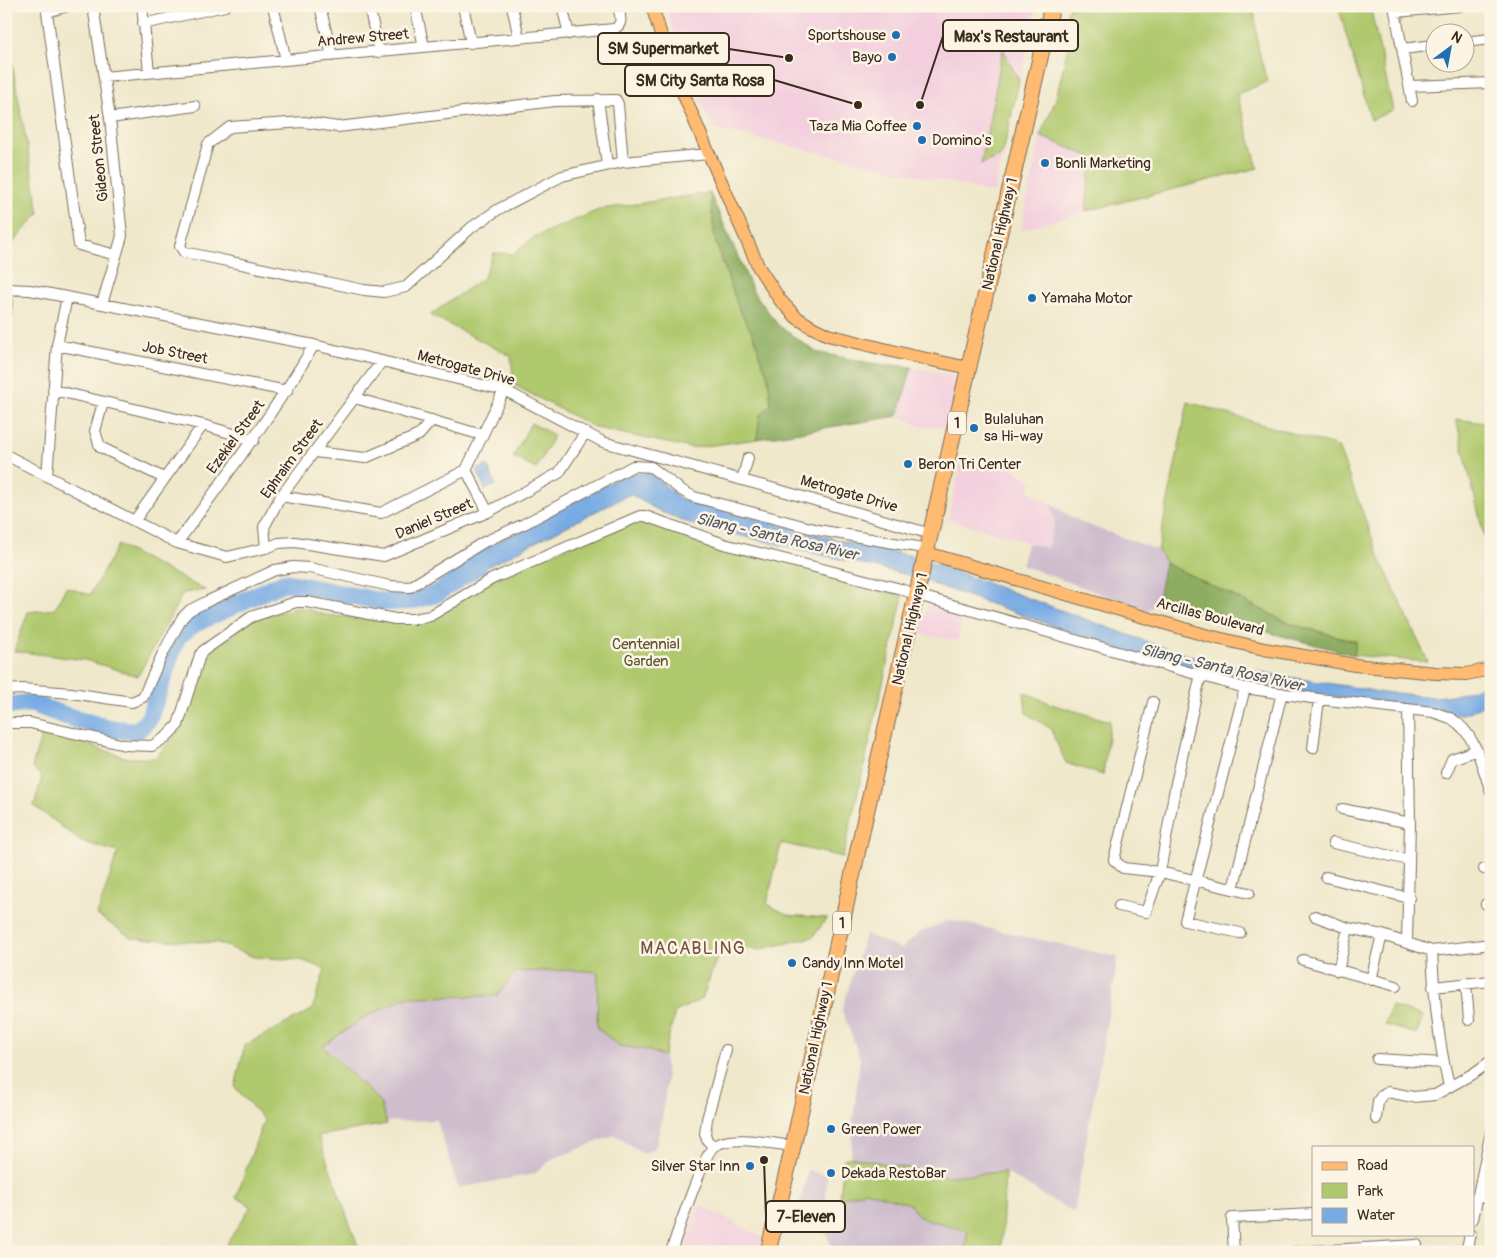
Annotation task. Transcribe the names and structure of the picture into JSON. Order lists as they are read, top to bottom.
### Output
{
  "streets": {
    "highway": ["National Highway 1", "1"],
    "main road": ["Arcillas Boulevard"],
    "street": [
      "Andrew Street",
      "Gideon Street",
      "Job Street",
      "Metrogate Drive",
      "Ezekiel Street",
      "Ephraim Street",
      "Daniel Street"
    ]
  },
  "crossings": [
    ["Andrew Street", "Gideon Street"],
    ["Gideon Street", "Metrogate Drive"],
    ["National Highway 1", "Metrogate Drive"],
    ["National Highway 1", "Arcillas Boulevard"],
    ["Job Street", "Ezekiel Street"],
    ["Metrogate Drive", "Ezekiel Street"],
    ["Metrogate Drive", "Ephraim Street"],
    ["Metrogate Drive", "Daniel Street"],
    ["Metrogate Drive", "Arcillas Boulevard"],
    ["Ephraim Street", "Daniel Street"]
  ],
  "districts": ["MACABLING"],
  "water": ["Silang - Santa Rosa River"],
  "parks": ["Centennial Garden"],
  "places": [
    "Sportshouse",
    "Bayo",
    "SM Supermarket",
    "SM City Santa Rosa",
    "Max's Restaurant",
    "Taza Mia Coffee",
    "Domino's",
    "Bonli Marketing",
    "Yamaha Motor",
    "Bulaluhan sa Hi-way",
    "Beron Tri Center",
    "Candy Inn Motel",
    "Green Power",
    "7-Eleven",
    "Silver Star Inn",
    "Dekada RestoBar"
  ],
  "legend": ["Road", "Park", "Water"],
  "north": "top right"
}
